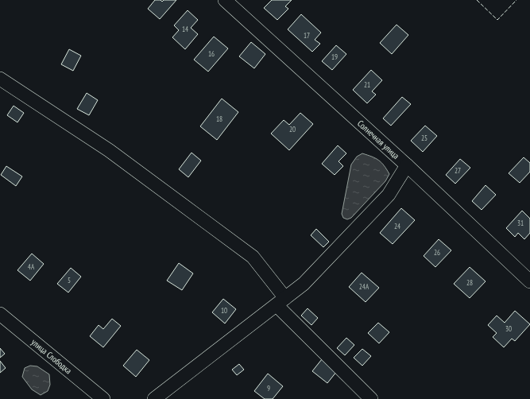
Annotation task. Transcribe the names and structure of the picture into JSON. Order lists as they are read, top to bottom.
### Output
{
  "streets": {
    "street": ["Солнечная улица", "улица Слободка"]
  },
  "house_numbers": [
    "14",
    "17",
    "16",
    "19",
    "21",
    "18",
    "20",
    "25",
    "27",
    "31",
    "24",
    "26",
    "4А",
    "5",
    "28",
    "24А",
    "10",
    "30",
    "9"
  ]
}
